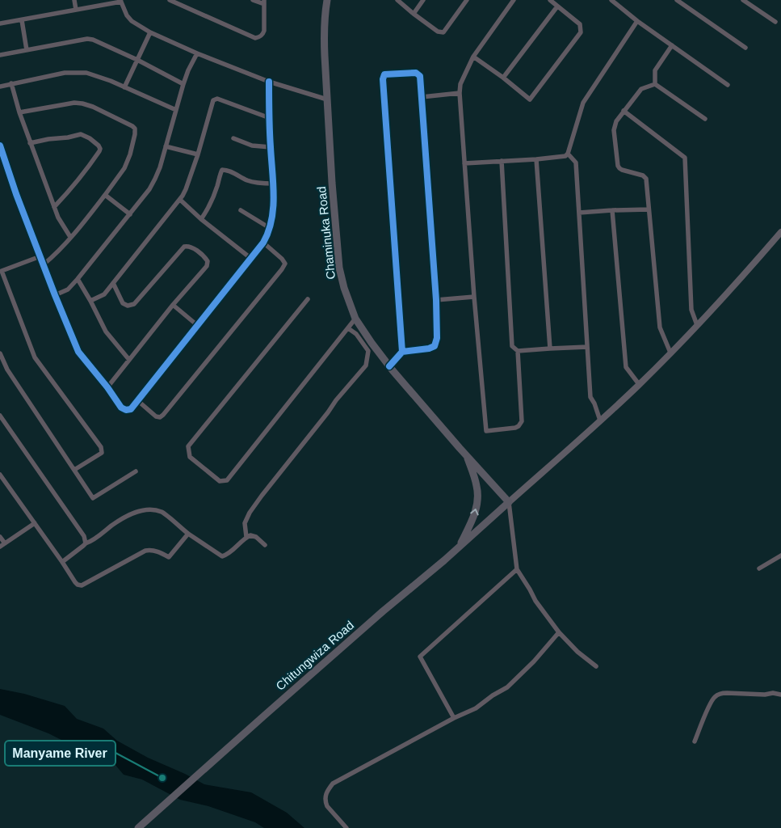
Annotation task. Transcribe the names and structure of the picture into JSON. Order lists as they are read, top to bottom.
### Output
{
  "streets": {
    "main road": ["Chaminuka Road", "Chitungwiza Road"]
  },
  "crossings": [
    ["Chaminuka Road", "Chitungwiza Road"]
  ],
  "places": ["Manyame River"]
}
